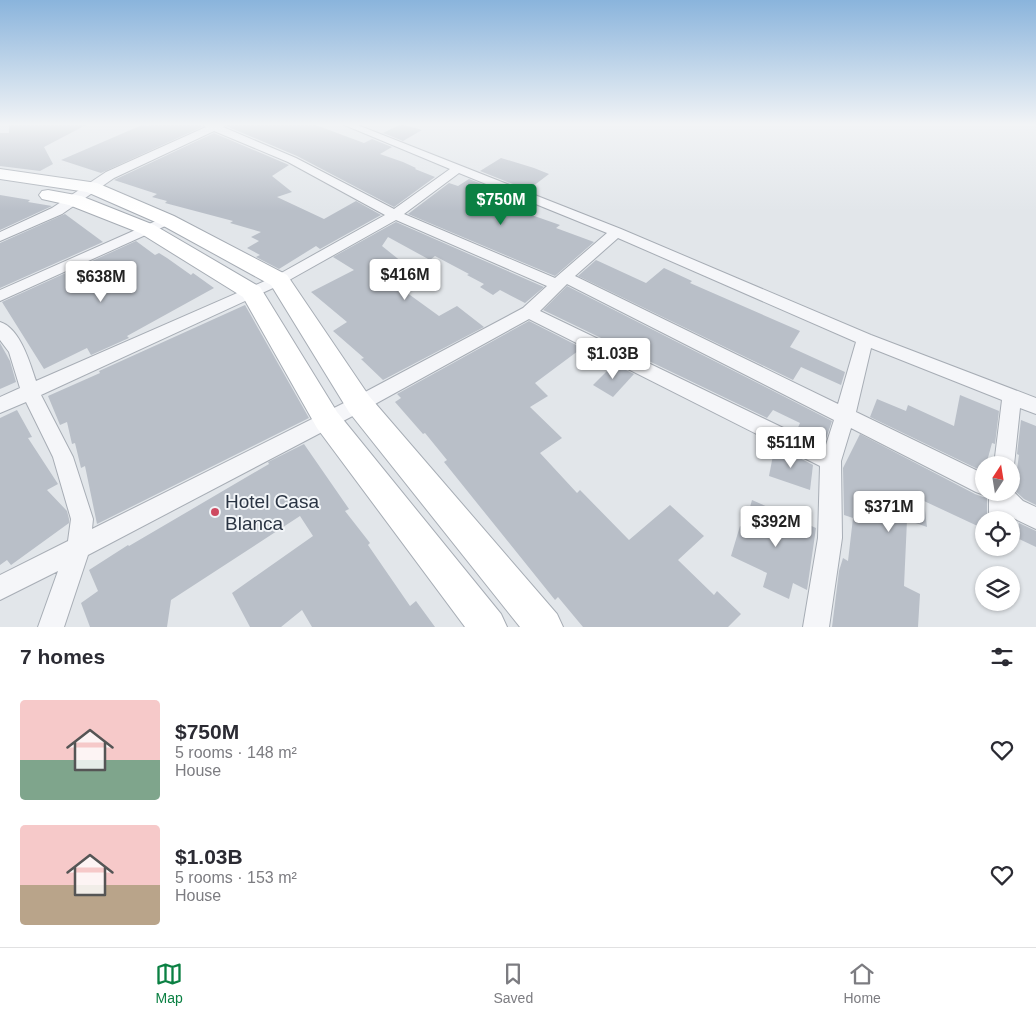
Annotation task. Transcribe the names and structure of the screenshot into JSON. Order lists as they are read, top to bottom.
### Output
{
  "places": ["Hotel Casa Blanca"],
  "north": "top",
  "page": {
    "price": [
      "$750M",
      "$416M",
      "$638M",
      "$1.03B",
      "$511M",
      "$371M",
      "$392M"
    ],
    "heading": "7 homes",
    "list": [
      {
        "name": "$750M",
        "note": "5 rooms · 148 m² · House"
      },
      {
        "name": "$1.03B",
        "note": "5 rooms · 153 m² · House"
      }
    ],
    "tabs": ["Map", "Saved", "Home"]
  }
}
